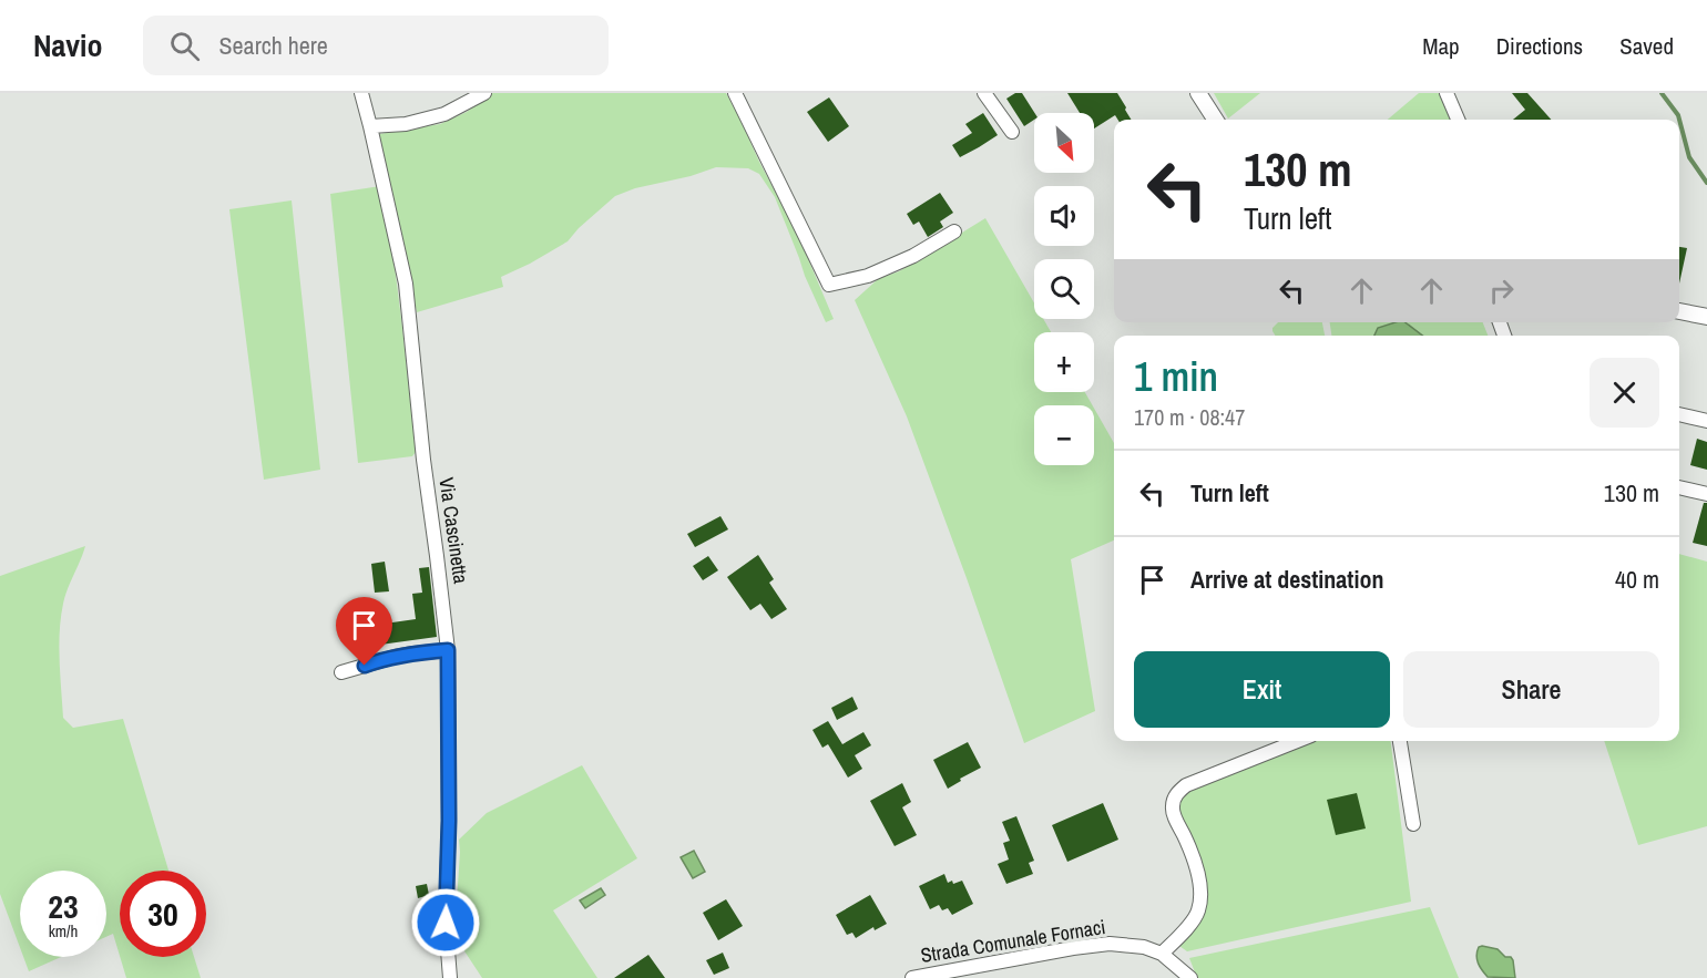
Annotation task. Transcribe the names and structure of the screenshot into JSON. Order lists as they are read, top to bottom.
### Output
{
  "streets": {
    "street": ["Via Cascinetta", "Strada Comunale Fornaci"]
  },
  "north": "bottom right",
  "page": {
    "header": "Navio",
    "search": "Search here",
    "nav": ["Map", "Directions", "Saved"],
    "map_buttons": ["+", "−"],
    "turn": ["130 m", "Turn left"],
    "heading": ["1 min", "170 m · 08:47"],
    "list": [
      {
        "name": "Turn left",
        "value": "130 m"
      },
      {
        "name": "Arrive at destination",
        "value": "40 m"
      }
    ],
    "buttons": ["Exit", "Share"],
    "speed": "23 km/h",
    "limit": "30"
  }
}
